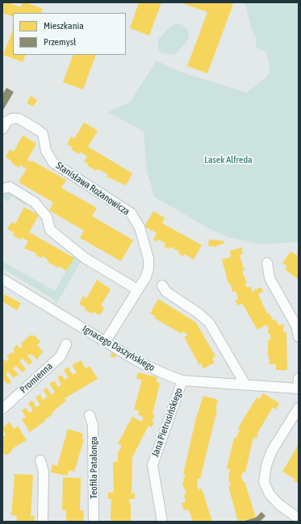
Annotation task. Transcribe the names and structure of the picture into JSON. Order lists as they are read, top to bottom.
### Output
{
  "streets": {
    "street": [
      "Stanisława Rożanowicza",
      "Ignacego Daszyńskiego",
      "Promienna",
      "Jana Pietrusińskiego",
      "Teofila Patalonga"
    ]
  },
  "crossings": [
    ["Stanisława Rożanowicza", "Ignacego Daszyńskiego"],
    ["Ignacego Daszyńskiego", "Jana Pietrusińskiego"]
  ],
  "parks": ["Lasek Alfreda"],
  "legend": ["Mieszkania", "Przemysł"]
}
